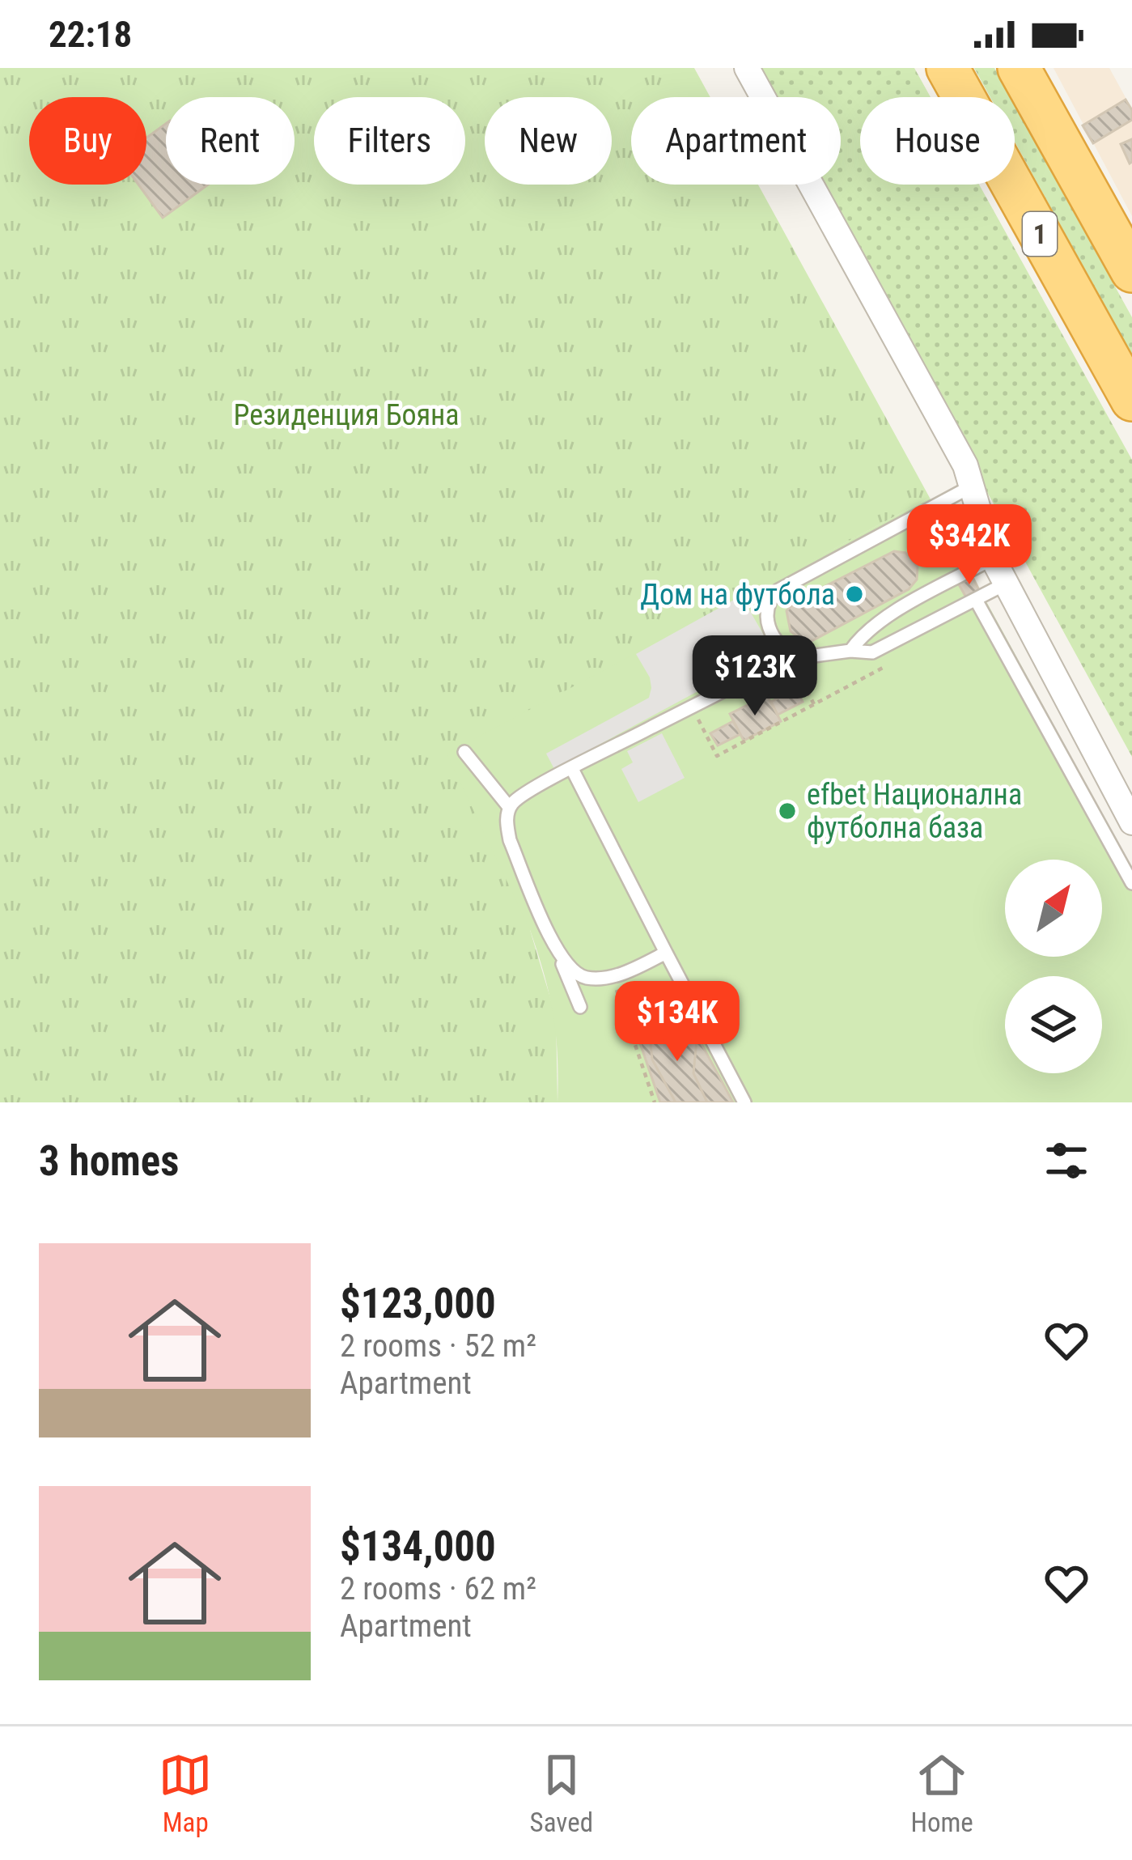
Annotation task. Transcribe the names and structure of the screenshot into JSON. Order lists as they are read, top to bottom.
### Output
{
  "streets": {
    "highway": ["1"]
  },
  "parks": ["Резиденция Бояна"],
  "places": ["Дом на футбола", "efbet Национална футболна база"],
  "north": "top right",
  "page": {
    "status": "22:18",
    "chip": [
      "Buy",
      "Rent",
      "Filters",
      "New",
      "Apartment",
      "House"
    ],
    "price": ["$342K", "$123K", "$134K"],
    "heading": "3 homes",
    "list": [
      {
        "name": "$123,000",
        "note": "2 rooms · 52 m² · Apartment"
      },
      {
        "name": "$134,000",
        "note": "2 rooms · 62 m² · Apartment"
      }
    ],
    "tabs": ["Map", "Saved", "Home"]
  }
}
